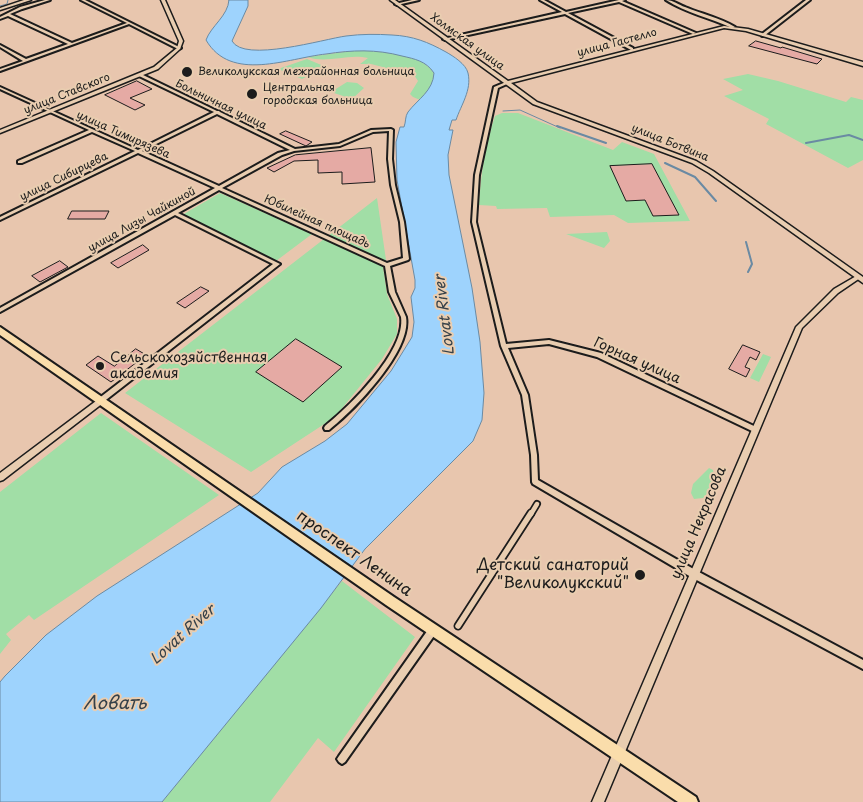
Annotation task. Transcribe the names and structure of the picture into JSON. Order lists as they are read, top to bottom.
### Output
{
  "streets": {
    "main road": [
      "Холмская улица",
      "улица Гастелло",
      "улица Ботвина",
      "проспект Ленина"
    ],
    "street": [
      "улица Ставского",
      "Больничная улица",
      "улица Тимирязева",
      "улица Сибирцева",
      "улица Лизы Чайкиной",
      "Юбилейная площадь",
      "Горная улица",
      "улица Некрасова"
    ]
  },
  "crossings": [
    ["Холмская улица", "улица Гастелло"],
    ["Холмская улица", "улица Ботвина"],
    ["улица Гастелло", "улица Ботвина"],
    ["улица Ставского", "Больничная улица"],
    ["улица Ставского", "улица Тимирязева"],
    ["Больничная улица", "улица Сибирцева"],
    ["Больничная улица", "улица Лизы Чайкиной"],
    ["улица Тимирязева", "улица Сибирцева"],
    ["улица Тимирязева", "улица Лизы Чайкиной"],
    ["улица Тимирязева", "Юбилейная площадь"],
    ["улица Ботвина", "улица Некрасова"],
    ["улица Лизы Чайкиной", "Юбилейная площадь"],
    ["Горная улица", "улица Некрасова"],
    ["улица Некрасова", "проспект Ленина"]
  ],
  "water": ["Lovat River", "Ловать"],
  "places": [
    "Великолукская межрайонная больница",
    "Центральная городская больница",
    "Сельскохозяйственная академия",
    "Детский санаторий \"Великолукский\""
  ]
}
